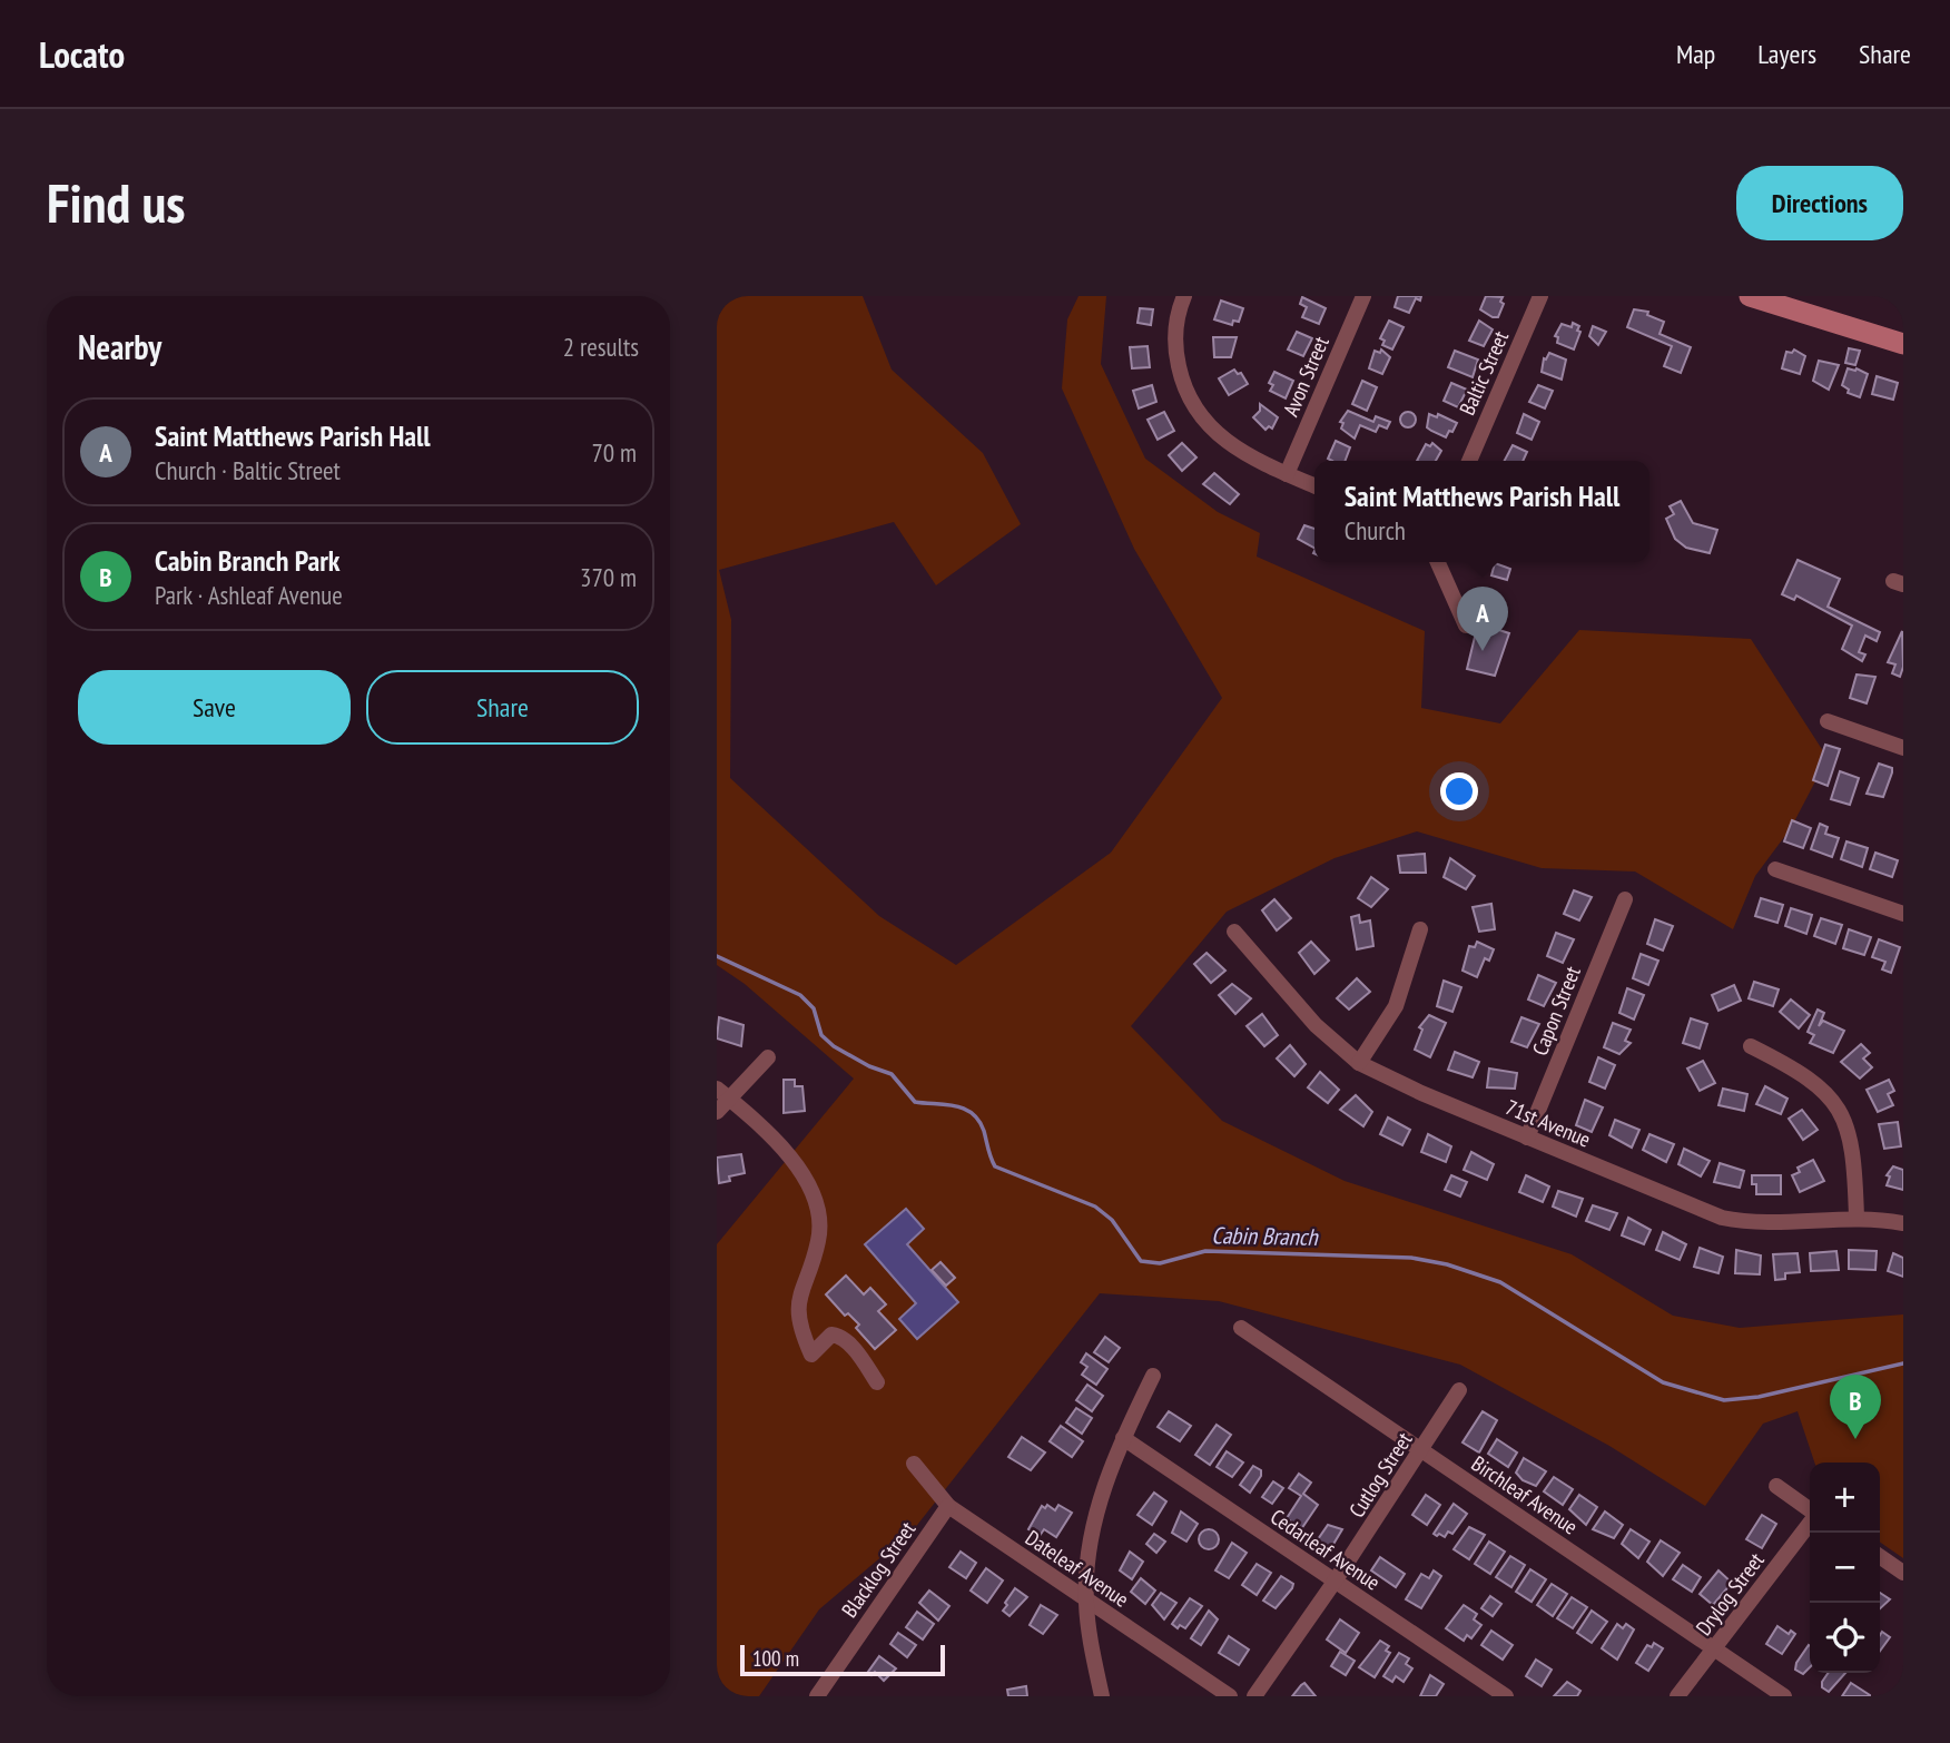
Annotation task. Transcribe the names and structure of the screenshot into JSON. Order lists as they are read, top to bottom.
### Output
{
  "streets": {
    "street": [
      "Baltic Street",
      "Avon Street",
      "Capon Street",
      "71st Avenue",
      "Cutlog Street",
      "Birchleaf Avenue",
      "Cedarleaf Avenue",
      "Dateleaf Avenue",
      "Blacklog Street",
      "Drylog Street"
    ]
  },
  "crossings": [
    ["Capon Street", "71st Avenue"],
    ["Cutlog Street", "Birchleaf Avenue"],
    ["Cutlog Street", "Cedarleaf Avenue"],
    ["Birchleaf Avenue", "Drylog Street"],
    ["Dateleaf Avenue", "Blacklog Street"]
  ],
  "water": ["Cabin Branch"],
  "scale_bar": "100 m",
  "page": {
    "header": "Locato",
    "nav": ["Map", "Layers", "Share"],
    "buttons": [
      "Directions",
      ["Save", "Share"]
    ],
    "title": "Find us",
    "heading": ["Nearby", "2 results"],
    "list": [
      {
        "mark": "A",
        "name": "Saint Matthews Parish Hall",
        "note": "Church · Baltic Street",
        "value": "70 m"
      },
      {
        "mark": "B",
        "name": "Cabin Branch Park",
        "note": "Park · Ashleaf Avenue",
        "value": "370 m"
      }
    ],
    "popup": ["Saint Matthews Parish Hall", "Church"],
    "pins": ["A", "B"],
    "map_buttons": ["+", "−"],
    "scale": "100 m"
  }
}
